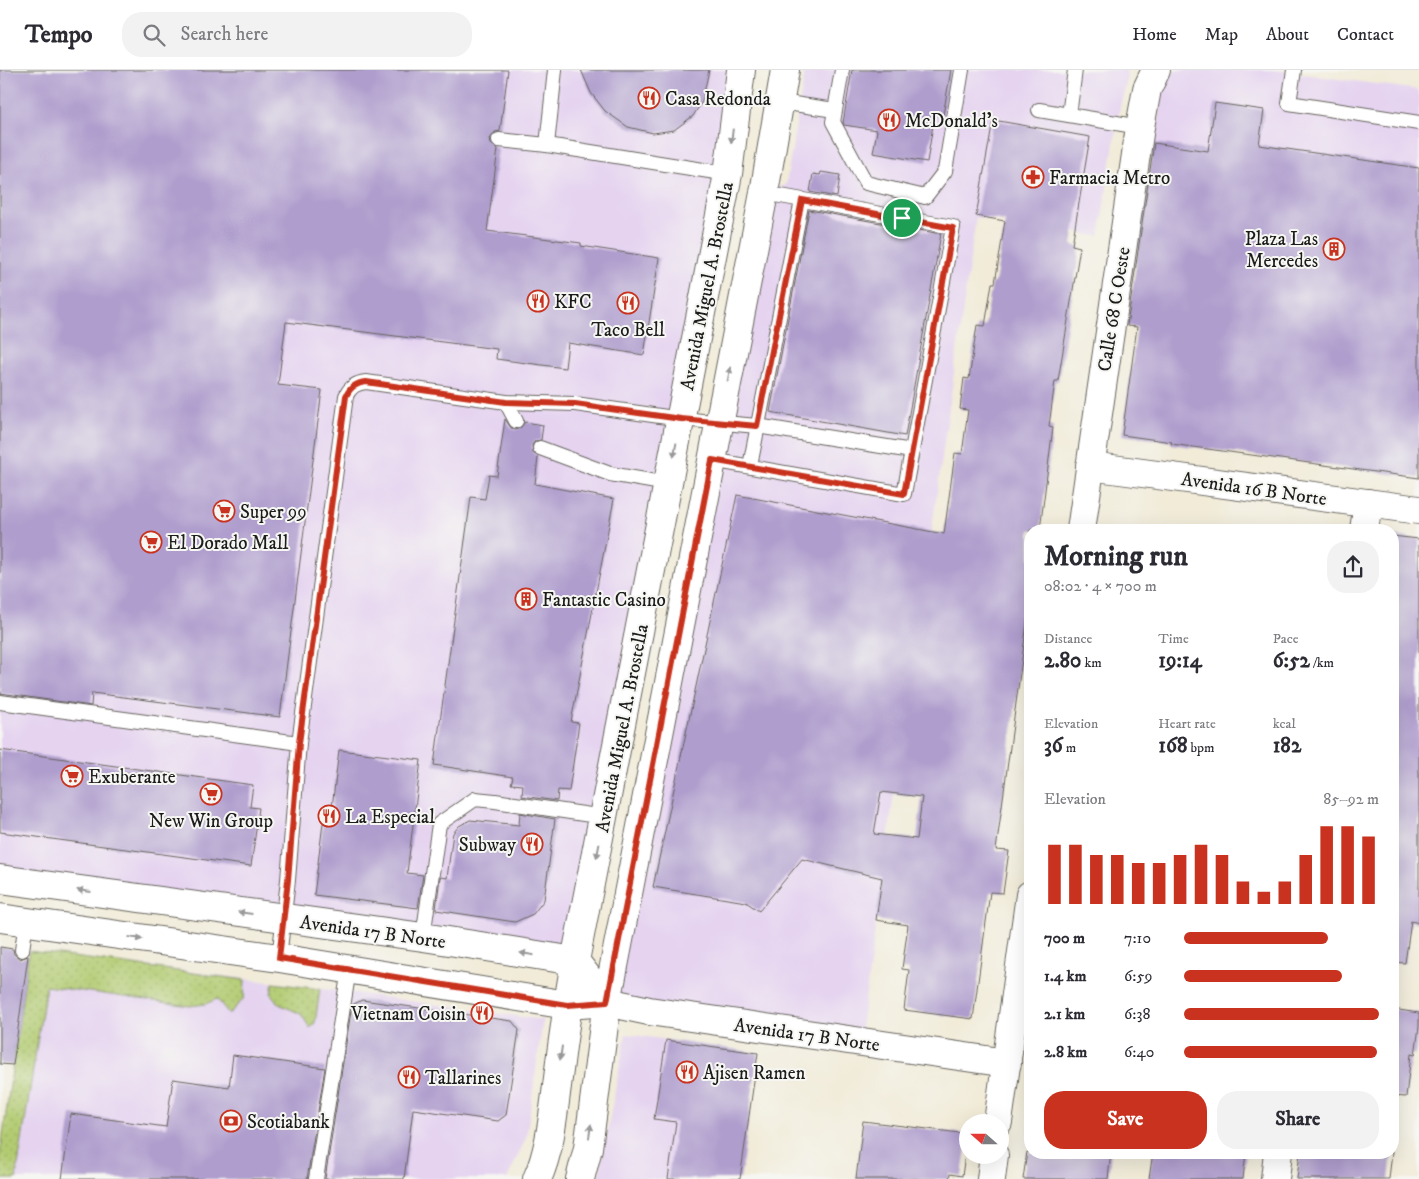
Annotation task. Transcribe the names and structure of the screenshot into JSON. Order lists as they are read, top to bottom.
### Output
{
  "streets": {
    "street": [
      "Avenida Miguel A. Brostella",
      "Calle 68 C Oeste",
      "Avenida 16 B Norte",
      "Avenida 17 B Norte"
    ]
  },
  "crossings": [
    ["Avenida Miguel A. Brostella", "Avenida 17 B Norte"],
    ["Calle 68 C Oeste", "Avenida 16 B Norte"]
  ],
  "places": {
    "restaurant": [
      "Casa Redonda",
      "McDonald's",
      "KFC",
      "Taco Bell",
      "La Especial",
      "Subway",
      "Vietnam Coisin",
      "Ajisen Ramen",
      "Tallarines"
    ],
    "pharmacy": ["Farmacia Metro"],
    "building": ["Plaza Las Mercedes", "Fantastic Casino"],
    "supermarket": [
      "Super 99",
      "El Dorado Mall",
      "Exuberante",
      "New Win Group"
    ],
    "bank": ["Scotiabank"]
  },
  "north": "left",
  "page": {
    "header": "Tempo",
    "search": "Search here",
    "nav": [
      "Home",
      "Map",
      "About",
      "Contact"
    ],
    "heading": ["Morning run", "08:02 · 4 × 700 m"],
    "stats": [
      ["Distance", "2.80 km"],
      ["Time", "19:14"],
      ["Pace", "6:52 /km"],
      ["Elevation", "36 m"],
      ["Heart rate", "168 bpm"],
      ["kcal", "182"]
    ],
    "chart": ["Elevation", "85–92 m"],
    "list": [
      {
        "name": "700 m",
        "note": "7:10"
      },
      {
        "name": "1.4 km",
        "note": "6:59"
      },
      {
        "name": "2.1 km",
        "note": "6:38"
      },
      {
        "name": "2.8 km",
        "note": "6:40"
      }
    ],
    "buttons": ["Save", "Share"]
  }
}
